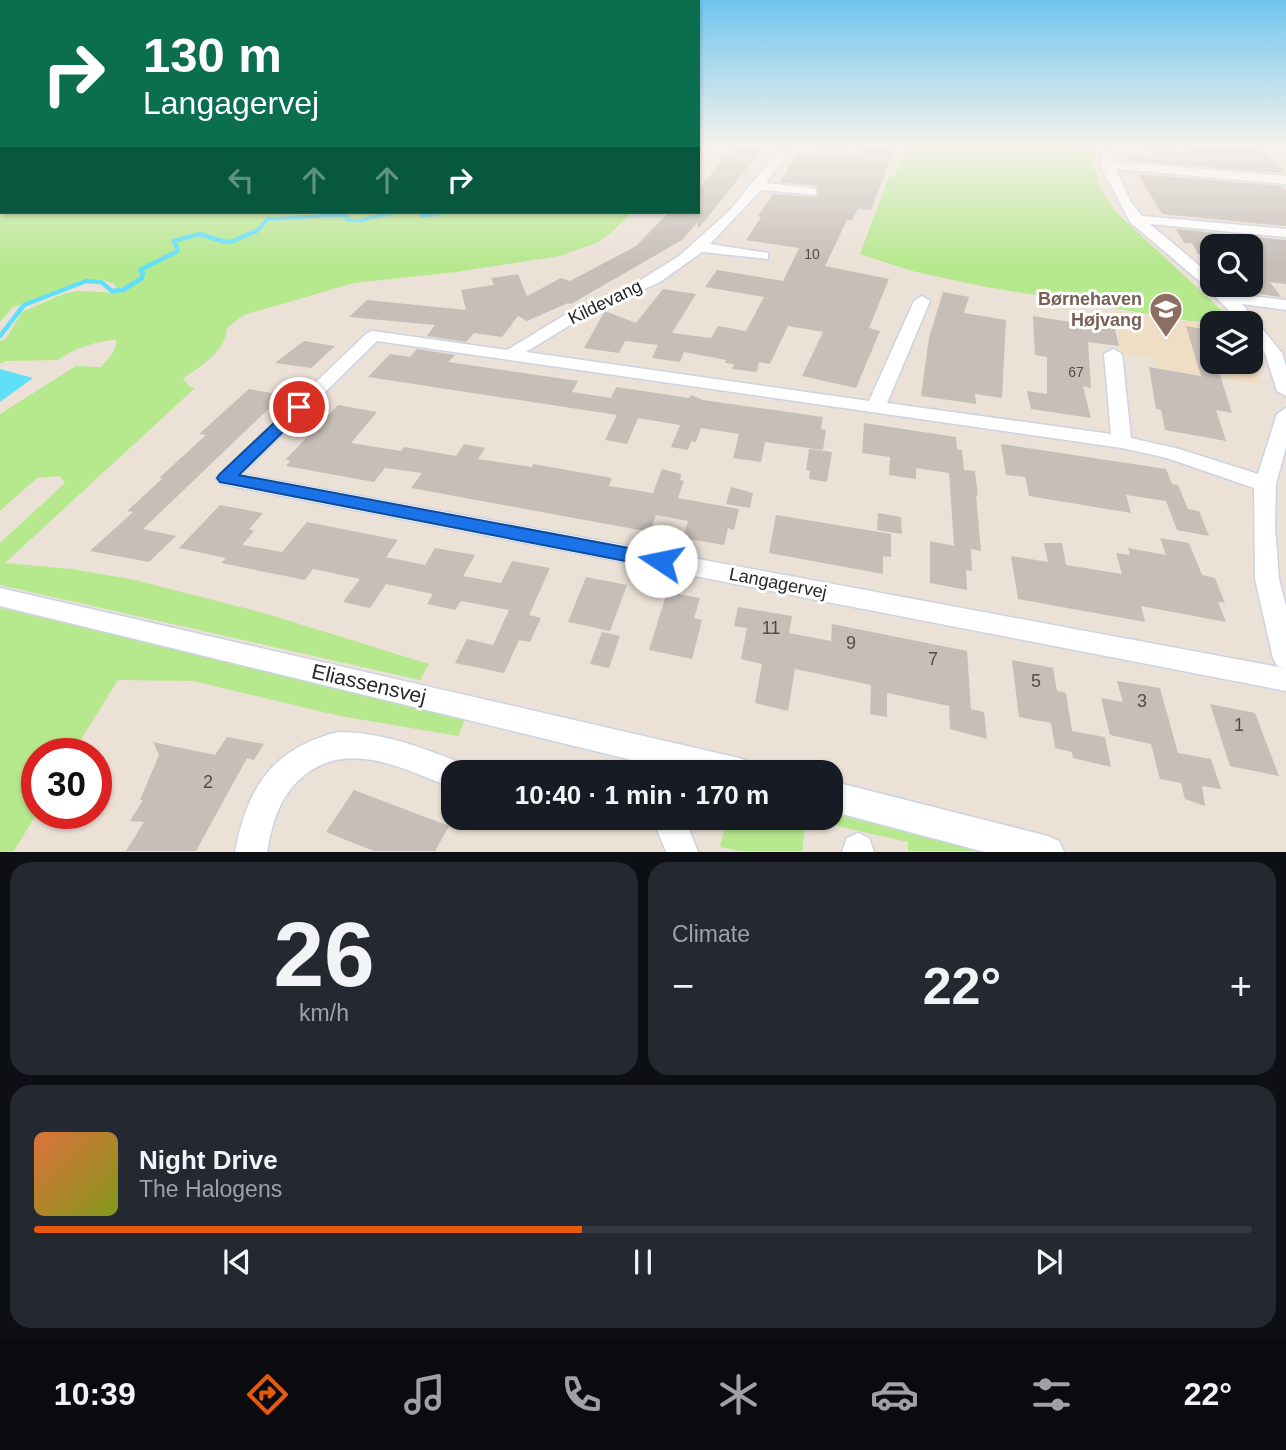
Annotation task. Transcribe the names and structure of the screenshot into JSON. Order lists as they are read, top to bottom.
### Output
{
  "streets": {
    "street": ["Kildevang", "Langagervej", "Eliassensvej"]
  },
  "crossings": [
    ["Kildevang", "Langagervej"]
  ],
  "places": {
    "school or university": ["Børnehaven Højvang"]
  },
  "house_numbers": [
    "10",
    "67",
    "11",
    "9",
    "7",
    "5",
    "3",
    "1",
    "2"
  ],
  "page": {
    "turn": ["130 m", "Langagervej"],
    "limit": "30",
    "trip": "10:40 · 1 min · 170 m",
    "tile": [
      ["26", "km/h"],
      "Climate"
    ],
    "heat": ["−", "22°", "+"],
    "song": ["Night Drive", "The Halogens"],
    "tabs": ["10:39", "22°"]
  }
}
